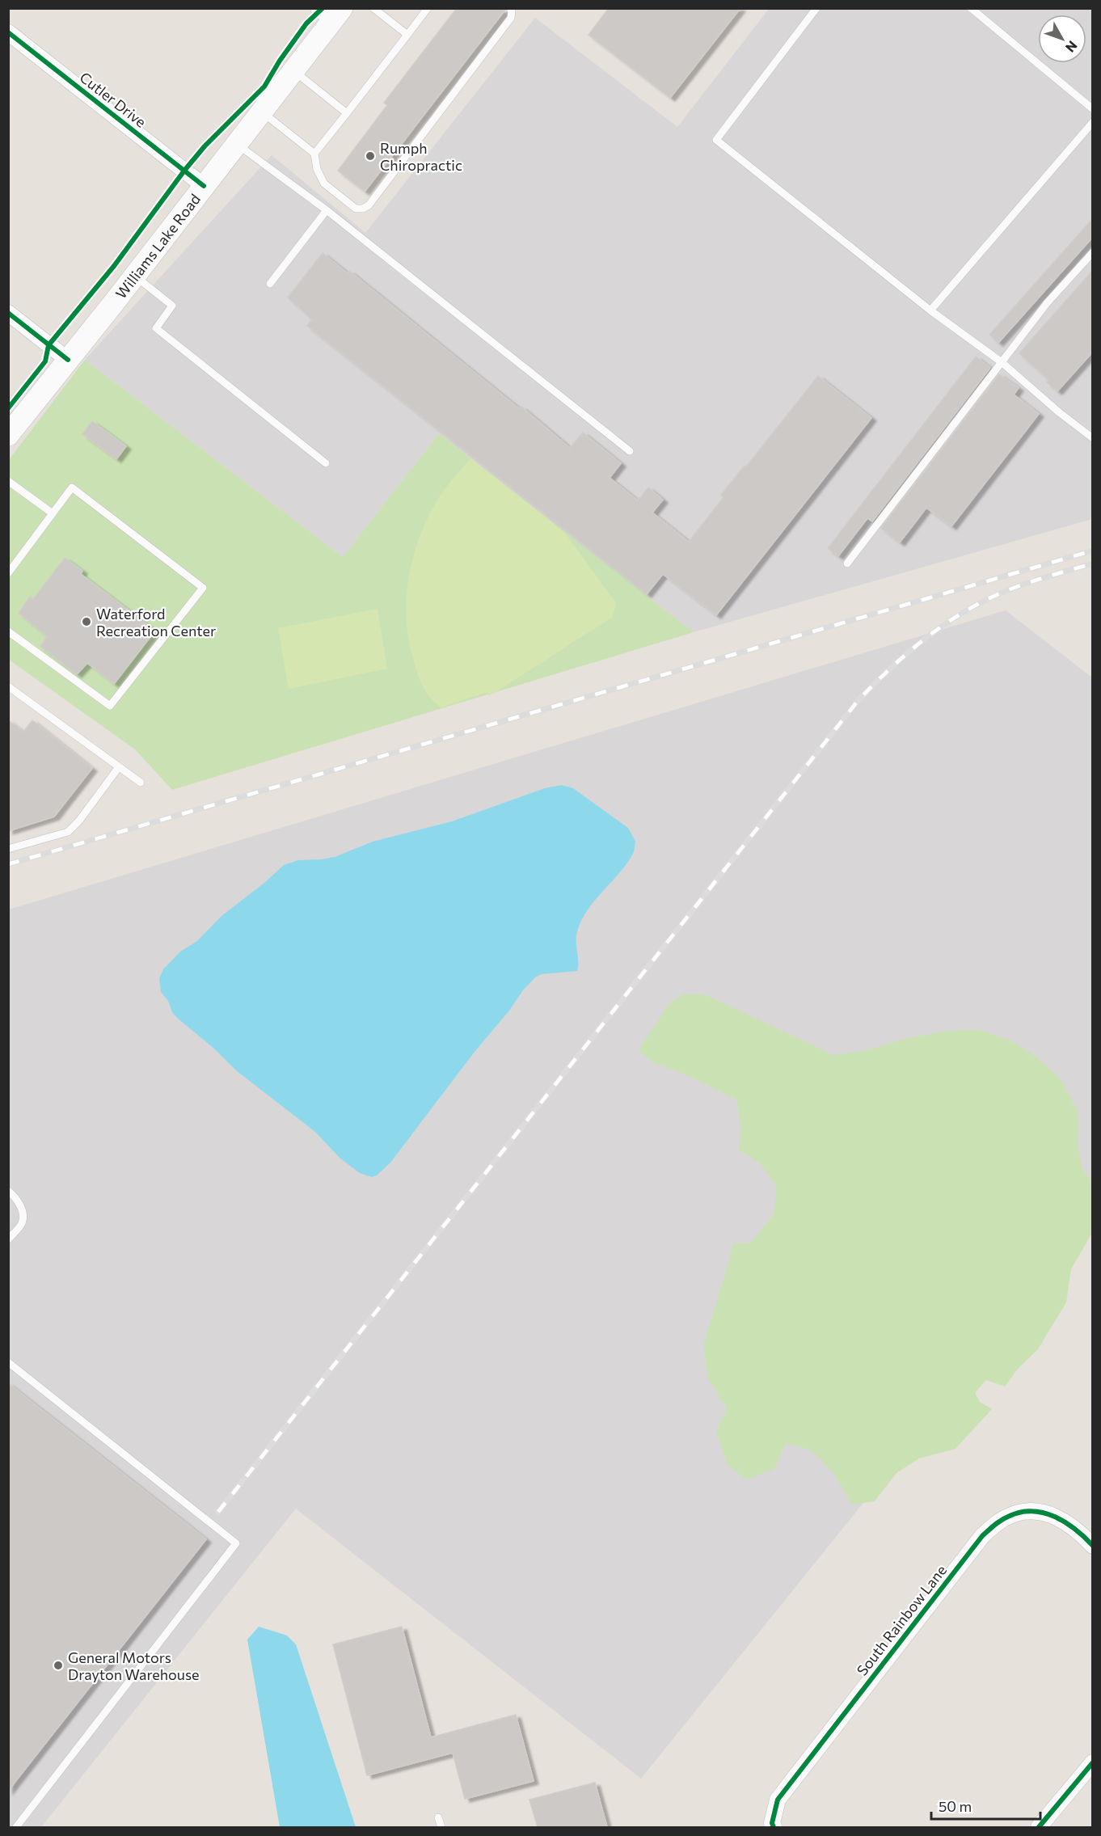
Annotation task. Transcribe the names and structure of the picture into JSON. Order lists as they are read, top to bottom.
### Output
{
  "streets": {
    "main road": ["Williams Lake Road"],
    "street": ["Cutler Drive", "South Rainbow Lane"]
  },
  "crossings": [
    ["Cutler Drive", "Williams Lake Road"]
  ],
  "places": ["Rumph Chiropractic", "Waterford Recreation Center", "General Motors Drayton Warehouse"],
  "scale_bar": "50 m",
  "north": "bottom right"
}
